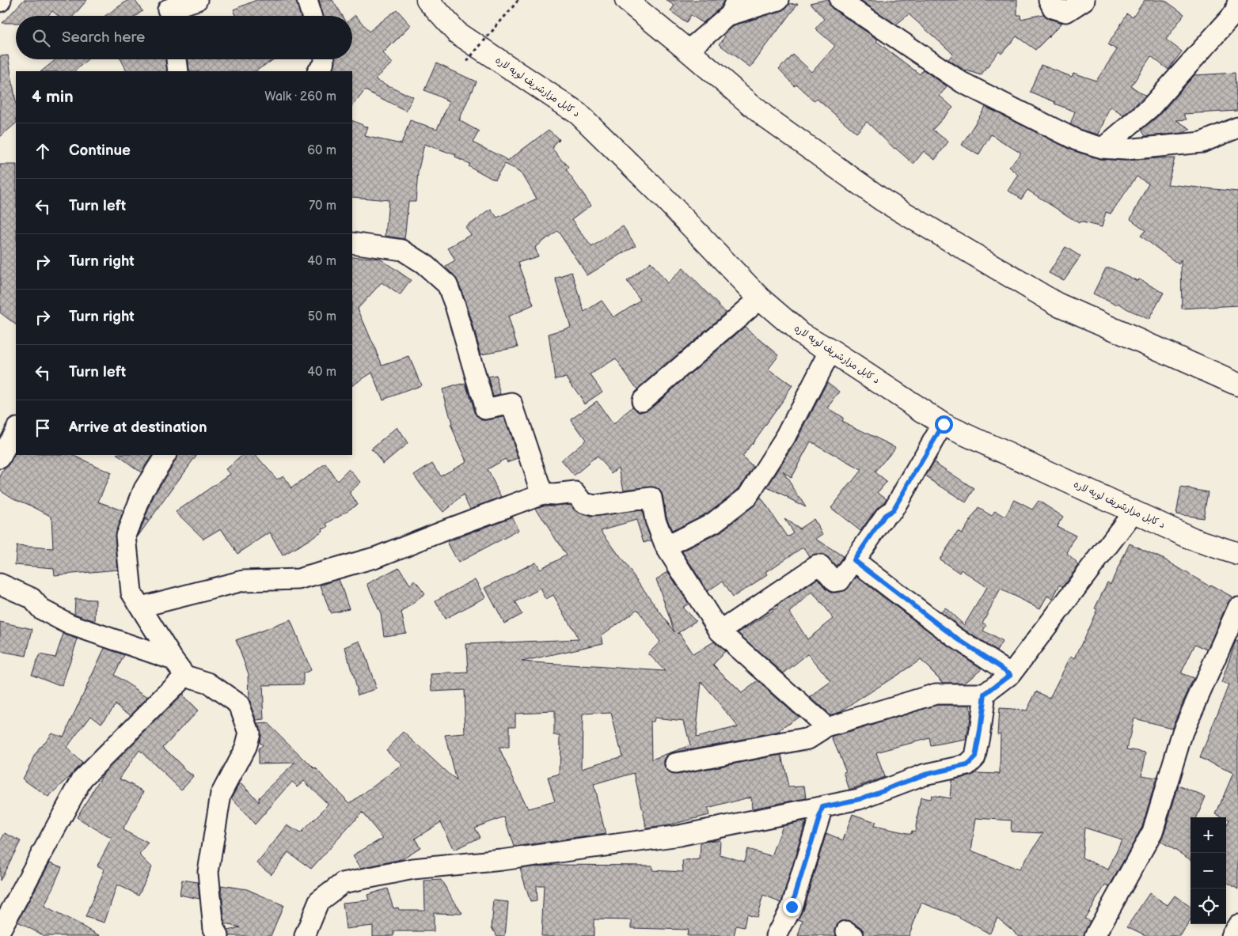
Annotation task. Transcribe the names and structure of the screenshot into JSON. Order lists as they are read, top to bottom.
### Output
{
  "streets": {
    "highway": ["د کابل مزارشریف لویه لاره"]
  },
  "page": {
    "search": "Search here",
    "heading": ["4 min", "Walk · 260 m"],
    "list": [
      ["Continue", "60 m"],
      ["Turn left", "70 m"],
      ["Turn right", "40 m"],
      ["Turn right", "50 m"],
      ["Turn left", "40 m"],
      "Arrive at destination"
    ],
    "map_buttons": ["+", "−"]
  }
}
